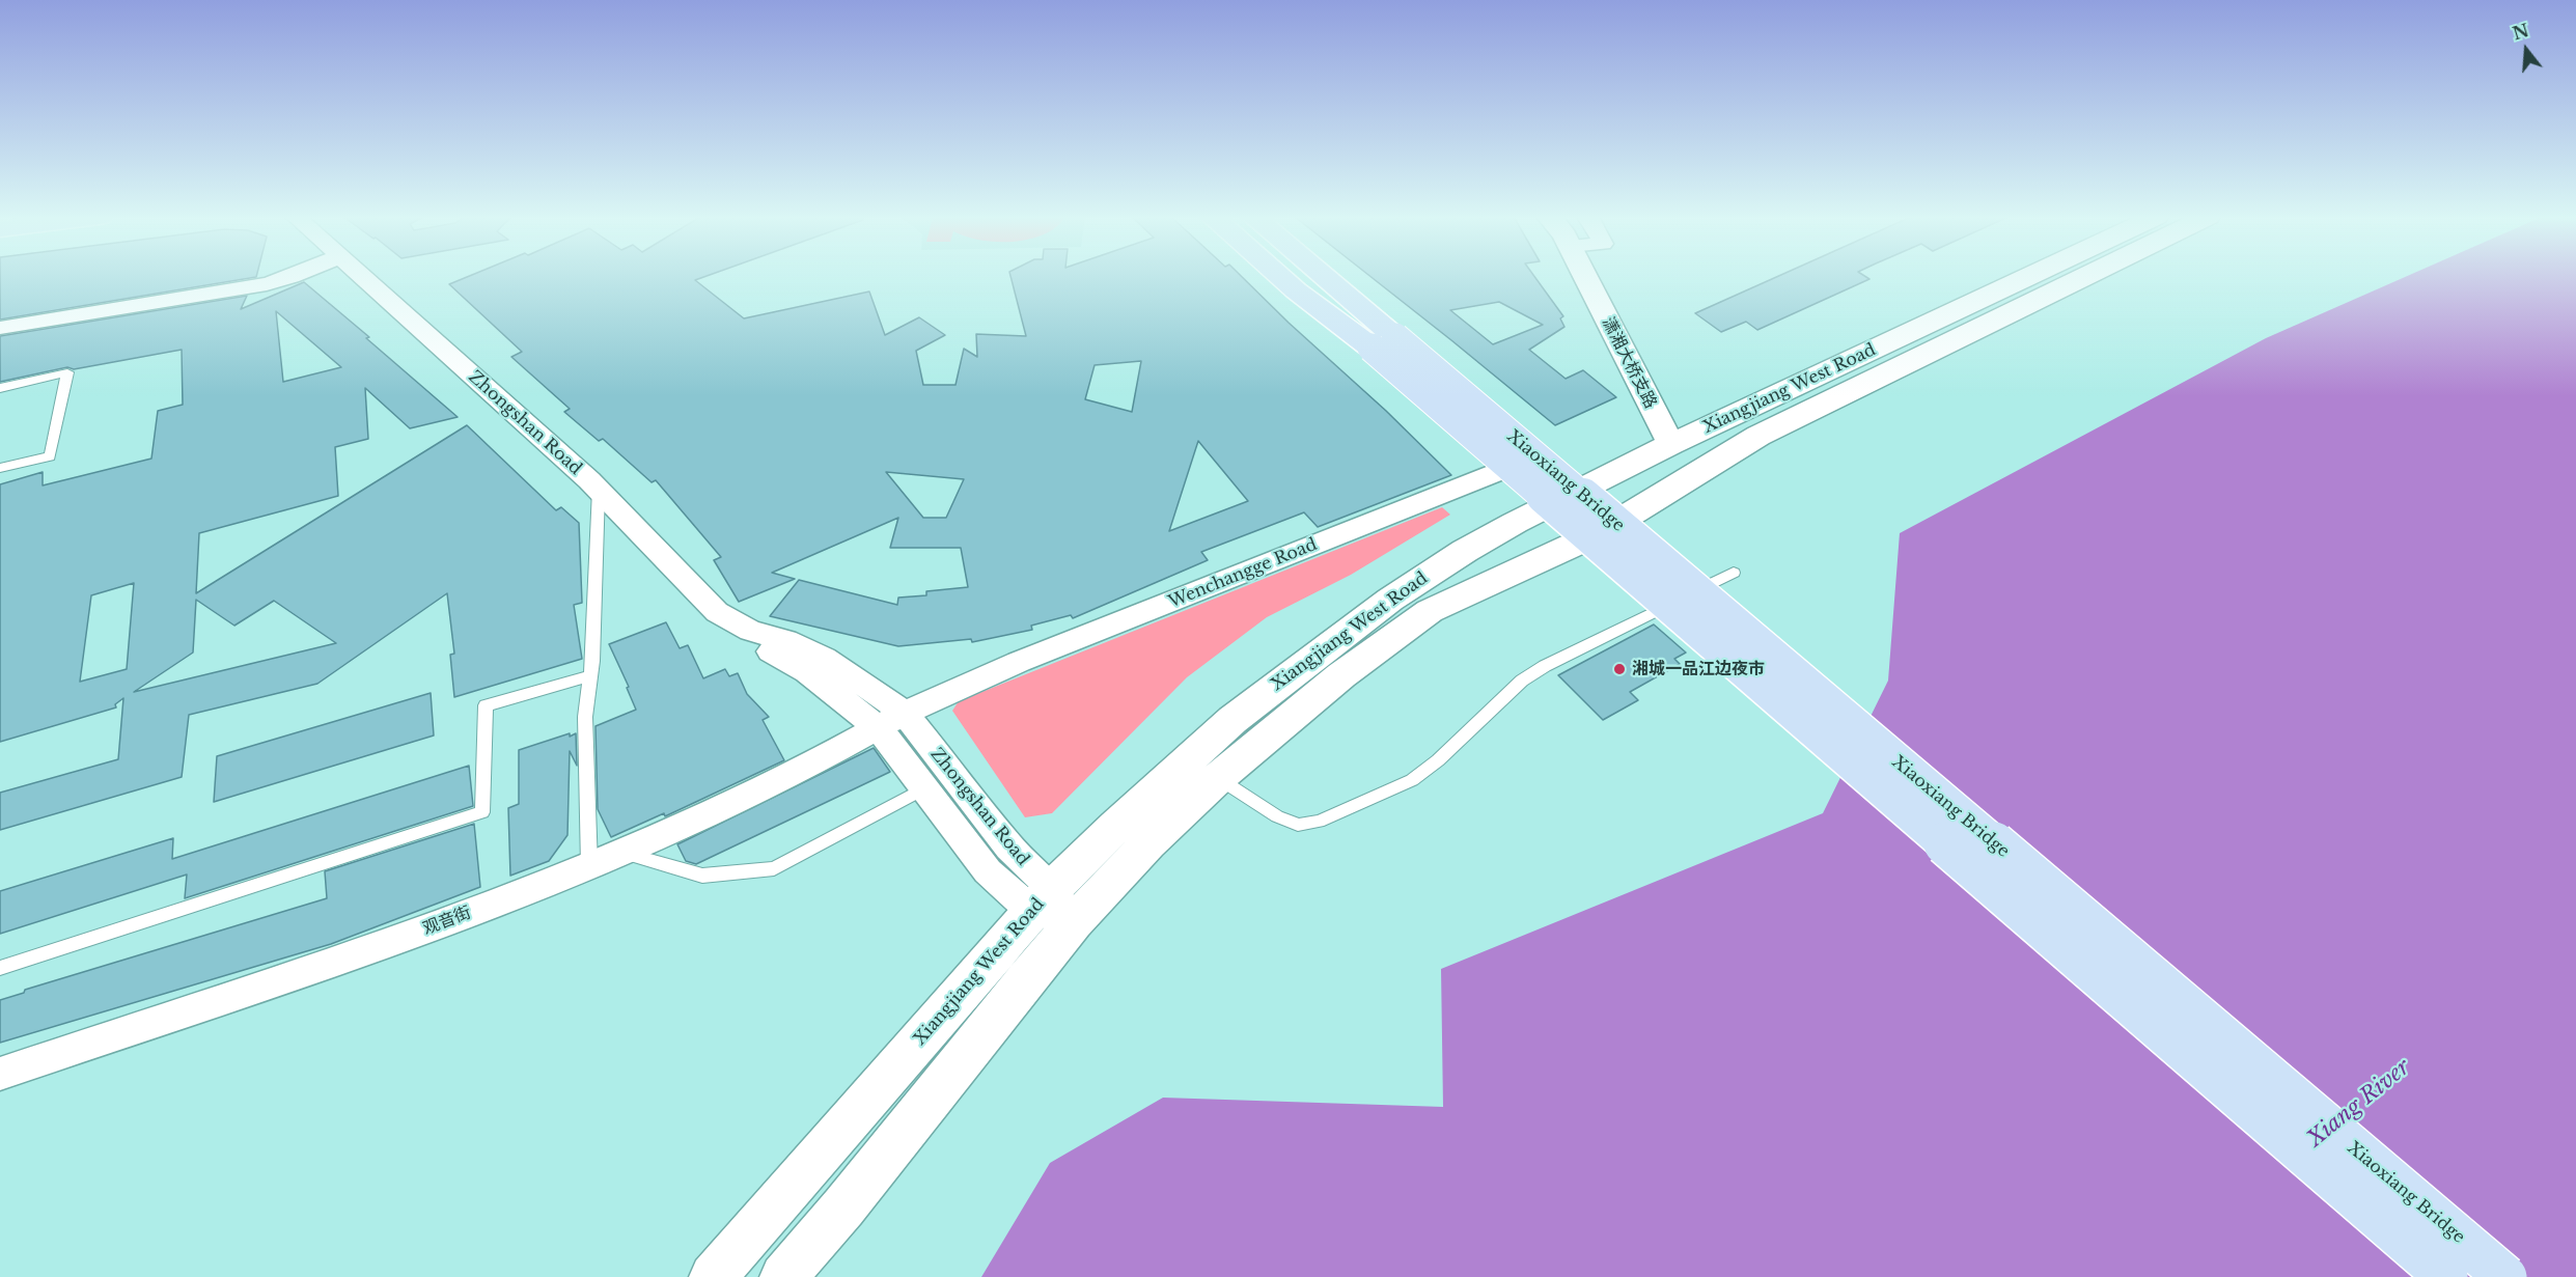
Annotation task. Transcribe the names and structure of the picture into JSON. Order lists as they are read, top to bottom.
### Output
{
  "streets": {
    "main road": ["潇湘大桥支路", "Xiangjiang West Road", "Xiaoxiang Bridge"],
    "street": ["Zhongshan Road", "Wenchangge Road", "观音街"]
  },
  "crossings": [
    ["潇湘大桥支路", "Xiangjiang West Road"],
    ["Xiangjiang West Road", "Zhongshan Road"],
    ["Zhongshan Road", "Wenchangge Road"],
    ["Zhongshan Road", "观音街"],
    ["Wenchangge Road", "观音街"]
  ],
  "water": ["Xiang River"],
  "places": ["湘城一品江边夜市"],
  "north": "top"
}
